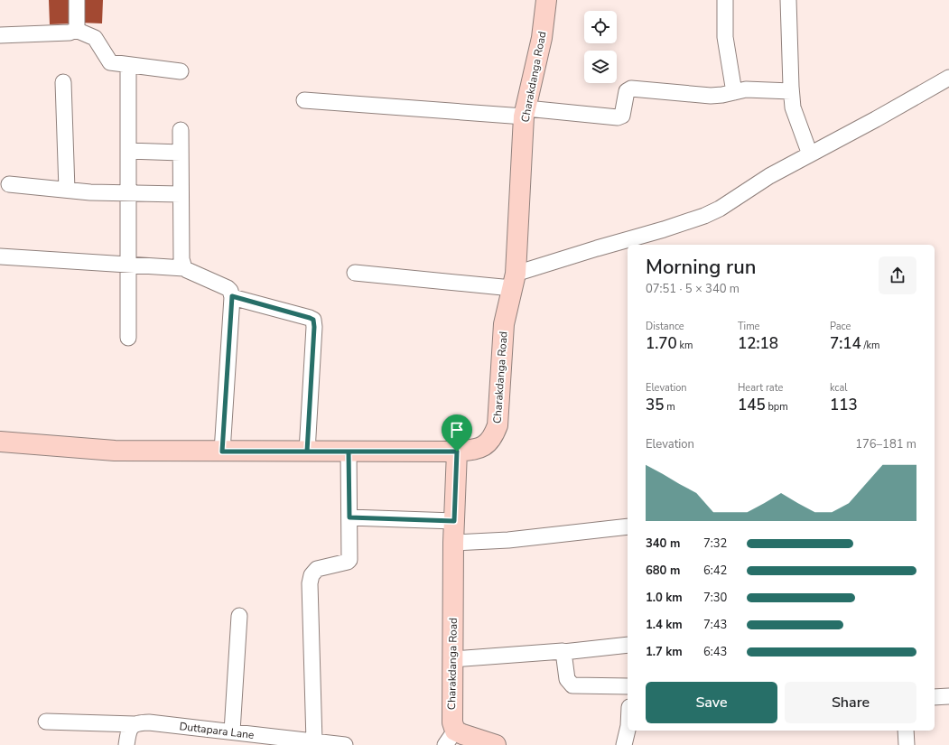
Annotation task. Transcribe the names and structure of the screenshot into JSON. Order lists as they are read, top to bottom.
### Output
{
  "streets": {
    "street": ["Charakdanga Road", "Duttapara Lane"]
  },
  "page": {
    "heading": ["Morning run", "07:51 · 5 × 340 m"],
    "stats": [
      ["Distance", "1.70 km"],
      ["Time", "12:18"],
      ["Pace", "7:14 /km"],
      ["Elevation", "35 m"],
      ["Heart rate", "145 bpm"],
      ["kcal", "113"]
    ],
    "chart": ["Elevation", "176–181 m"],
    "list": [
      {
        "name": "340 m",
        "note": "7:32"
      },
      {
        "name": "680 m",
        "note": "6:42"
      },
      {
        "name": "1.0 km",
        "note": "7:30"
      },
      {
        "name": "1.4 km",
        "note": "7:43"
      },
      {
        "name": "1.7 km",
        "note": "6:43"
      }
    ],
    "buttons": ["Save", "Share"]
  }
}
